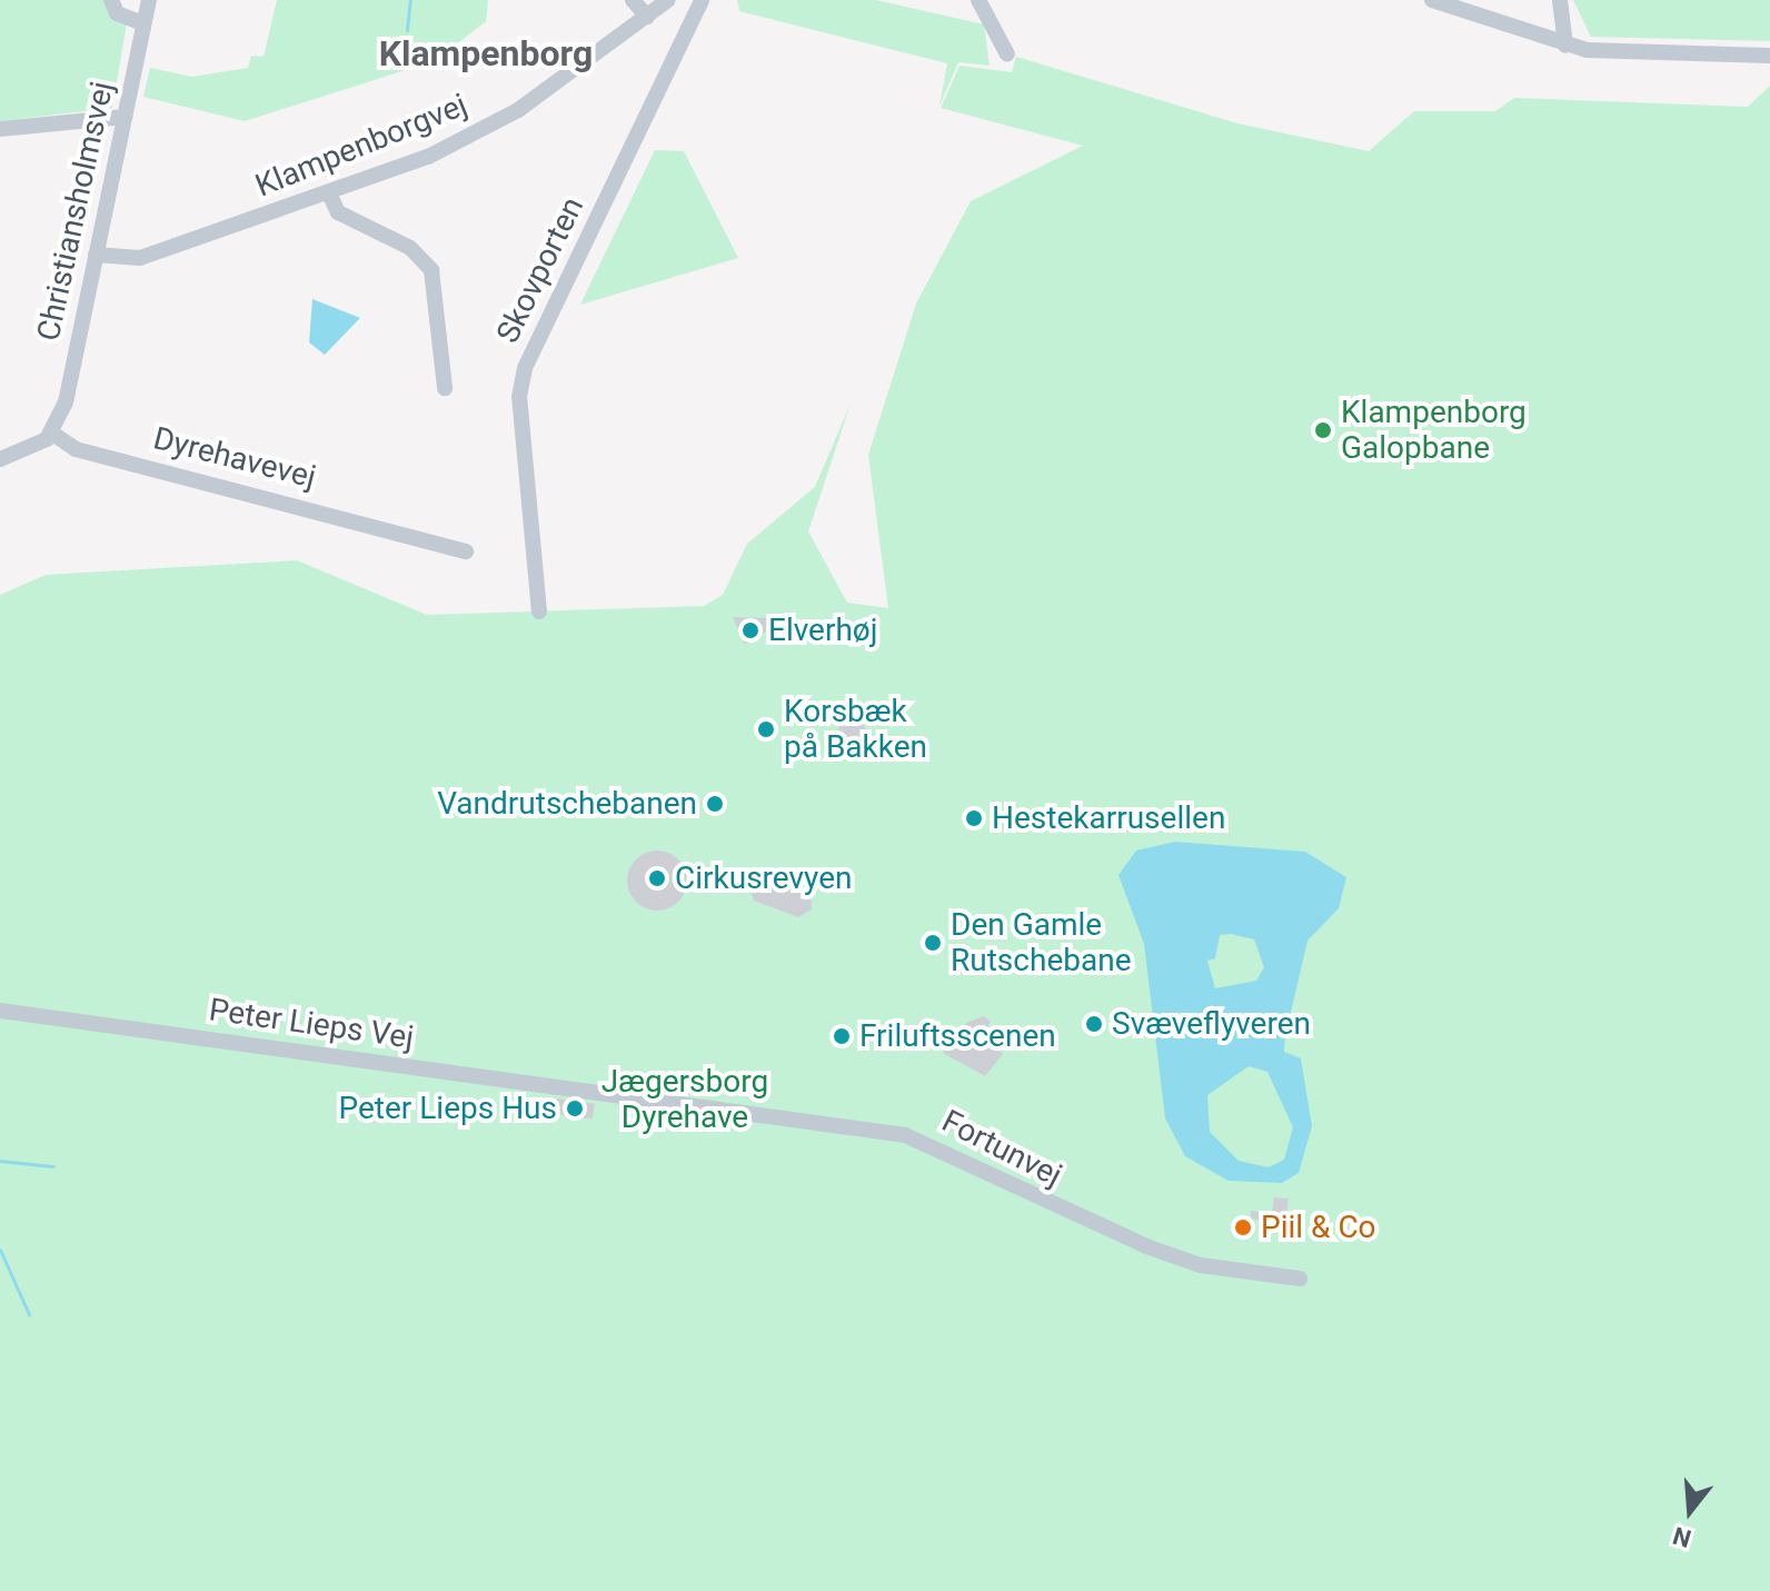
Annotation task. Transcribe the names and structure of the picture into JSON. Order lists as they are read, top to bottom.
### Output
{
  "streets": {
    "street": [
      "Klampenborgvej",
      "Christiansholmsvej",
      "Skovporten",
      "Dyrehavevej",
      "Peter Lieps Vej",
      "Fortunvej"
    ]
  },
  "crossings": [
    ["Klampenborgvej", "Christiansholmsvej"],
    ["Christiansholmsvej", "Dyrehavevej"],
    ["Peter Lieps Vej", "Fortunvej"]
  ],
  "districts": ["Klampenborg"],
  "parks": ["Jægersborg Dyrehave"],
  "places": [
    "Klampenborg Galopbane",
    "Elverhøj",
    "Korsbæk på Bakken",
    "Vandrutschebanen",
    "Hestekarrusellen",
    "Cirkusrevyen",
    "Den Gamle Rutschebane",
    "Svæveflyveren",
    "Friluftsscenen",
    "Peter Lieps Hus",
    "Piil & Co"
  ],
  "north": "bottom"
}
